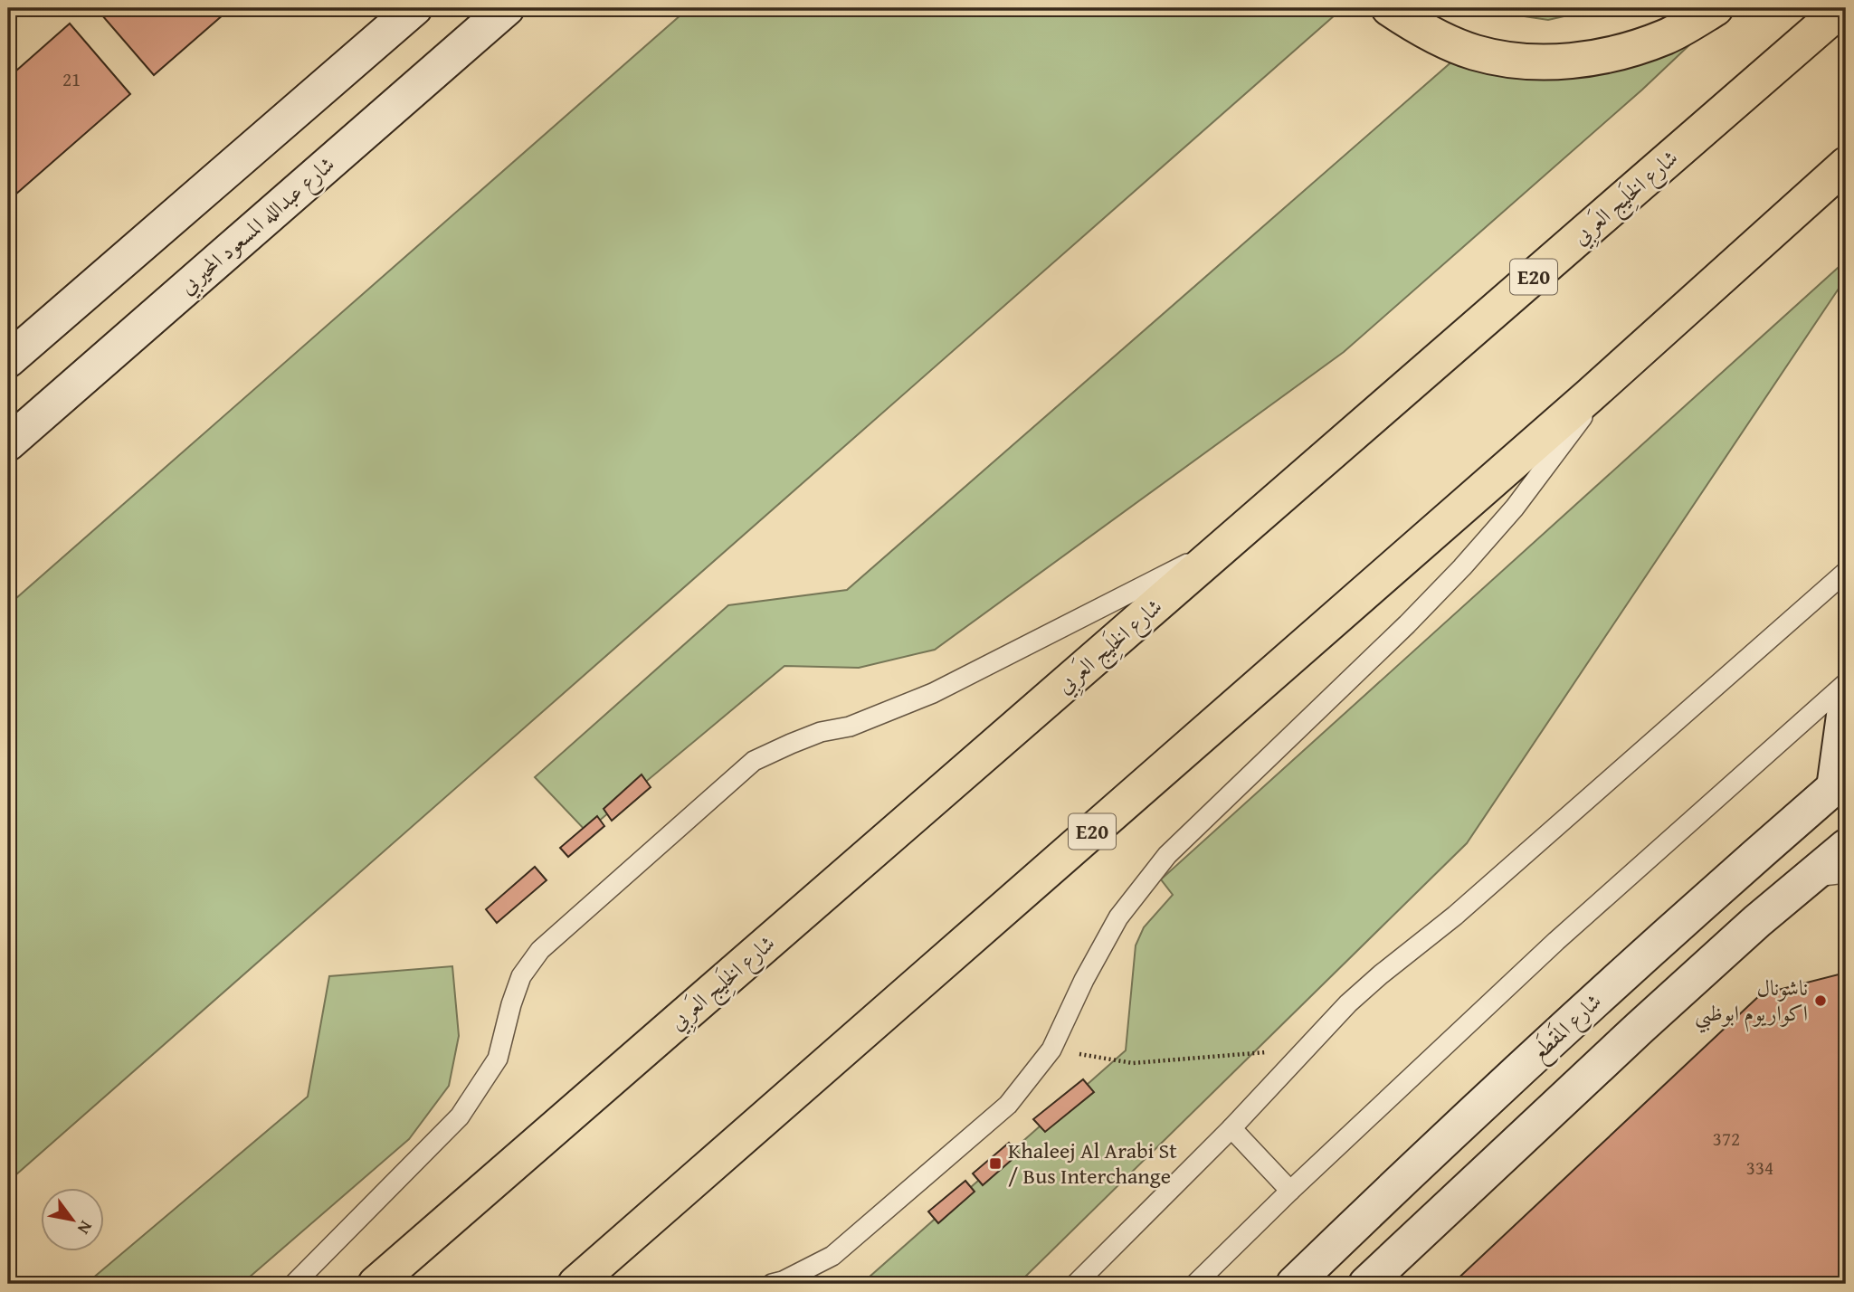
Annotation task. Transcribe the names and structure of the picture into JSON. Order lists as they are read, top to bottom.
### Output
{
  "streets": {
    "highway": ["شارع الخَلِيج العَربِي", "E20"],
    "street": ["شارع عبدالله المسعود المحيربي", "شارع المَقطَع"]
  },
  "places": {
    "other": ["ناشونال اكواريوم ابوظبي"],
    "transit": ["Khaleej Al Arabi St / Bus Interchange"]
  },
  "house_numbers": ["21", "372", "334"],
  "north": "bottom right"
}
